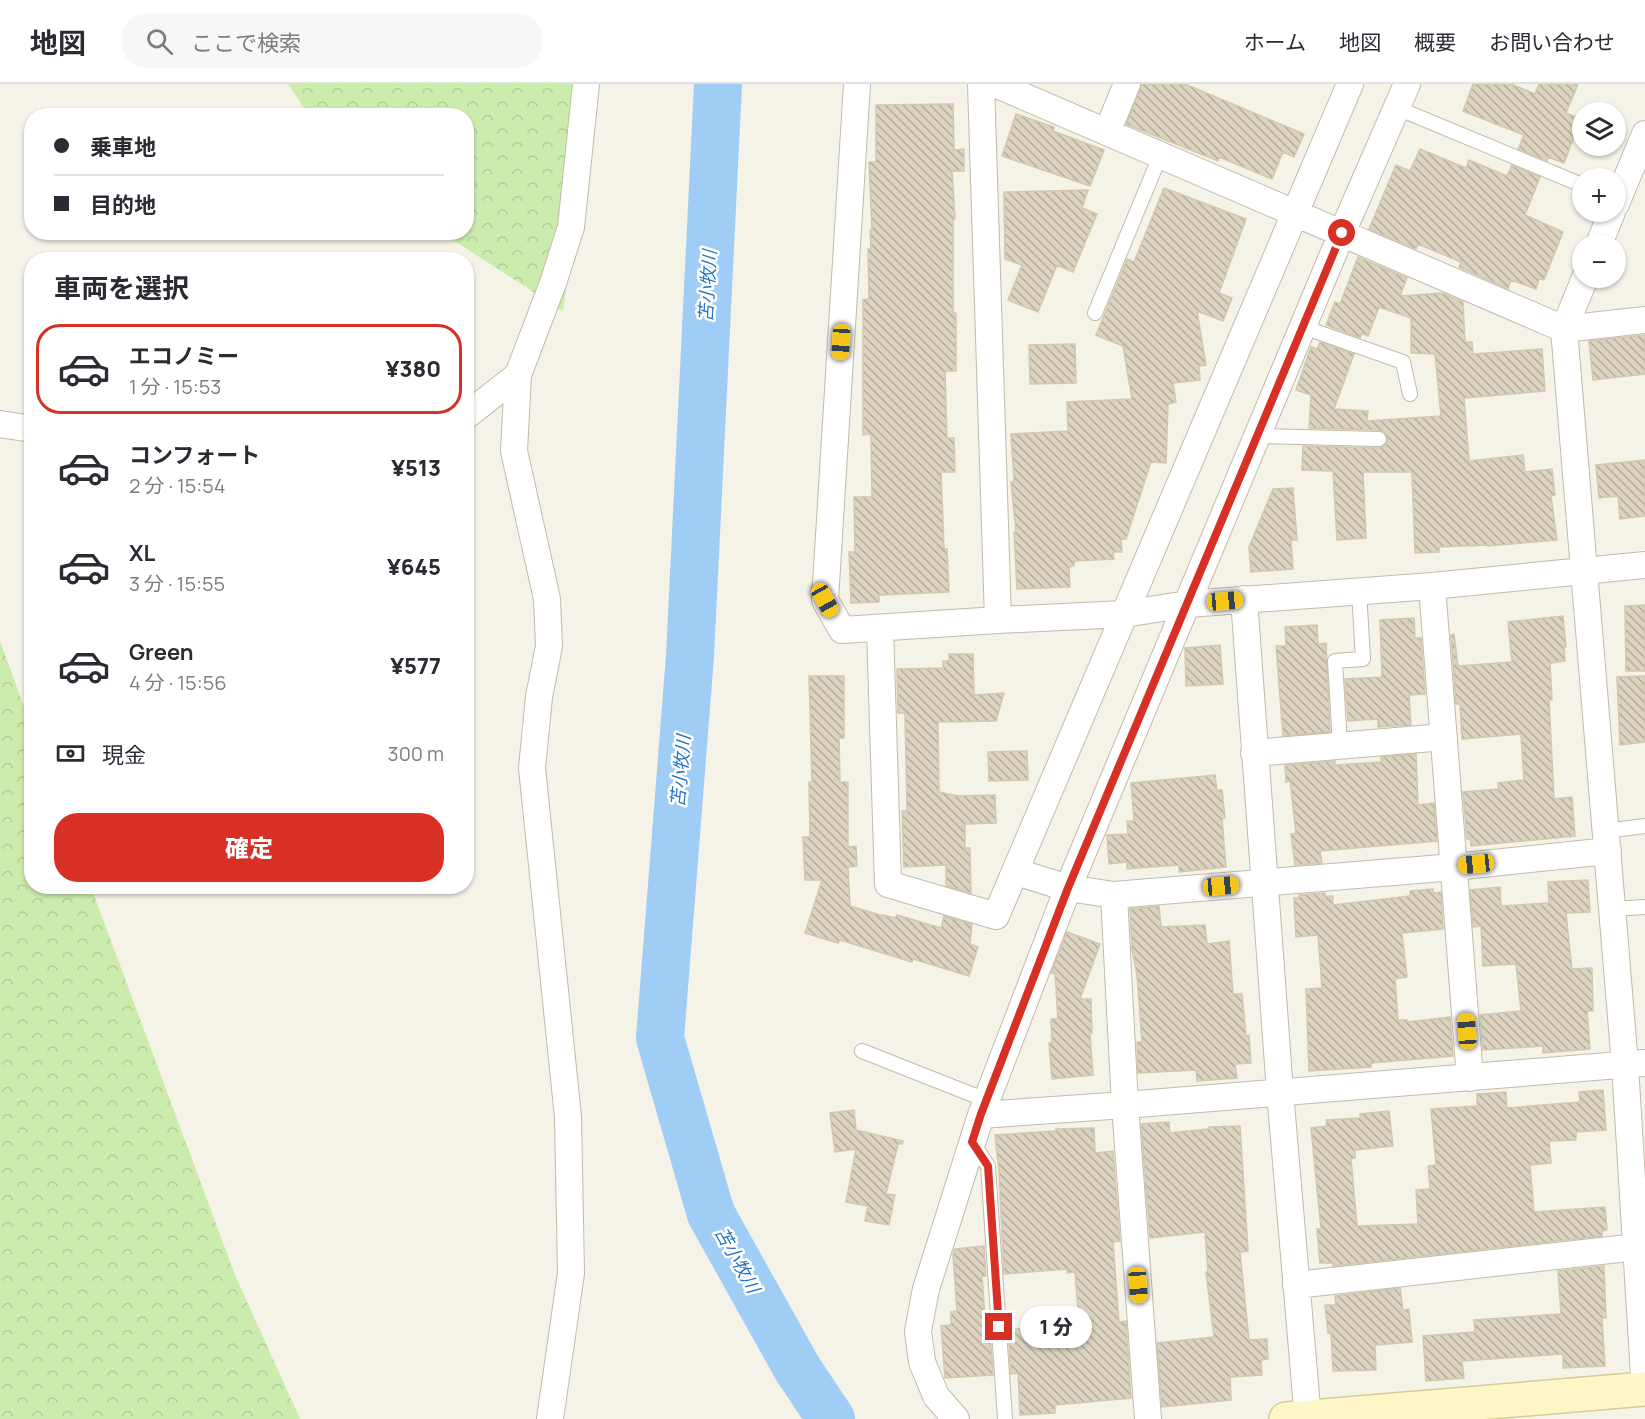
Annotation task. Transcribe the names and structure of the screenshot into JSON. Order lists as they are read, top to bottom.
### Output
{
  "water": ["苫小牧川"],
  "page": {
    "header": "地図",
    "search": "ここで検索",
    "nav": [
      "ホーム",
      "地図",
      "概要",
      "お問い合わせ"
    ],
    "map_buttons": ["+", "−"],
    "banner": ["乗車地", "目的地"],
    "heading": "車両を選択",
    "list": [
      {
        "name": "エコノミー",
        "note": "1 分 · 15:53",
        "value": "¥380"
      },
      {
        "name": "コンフォート",
        "note": "2 分 · 15:54",
        "value": "¥513"
      },
      {
        "name": "XL",
        "note": "3 分 · 15:55",
        "value": "¥645"
      },
      {
        "name": "Green",
        "note": "4 分 · 15:56",
        "value": "¥577"
      }
    ],
    "pay": ["現金", "300 m"],
    "buttons": "確定",
    "bubble": "1 分"
  }
}
